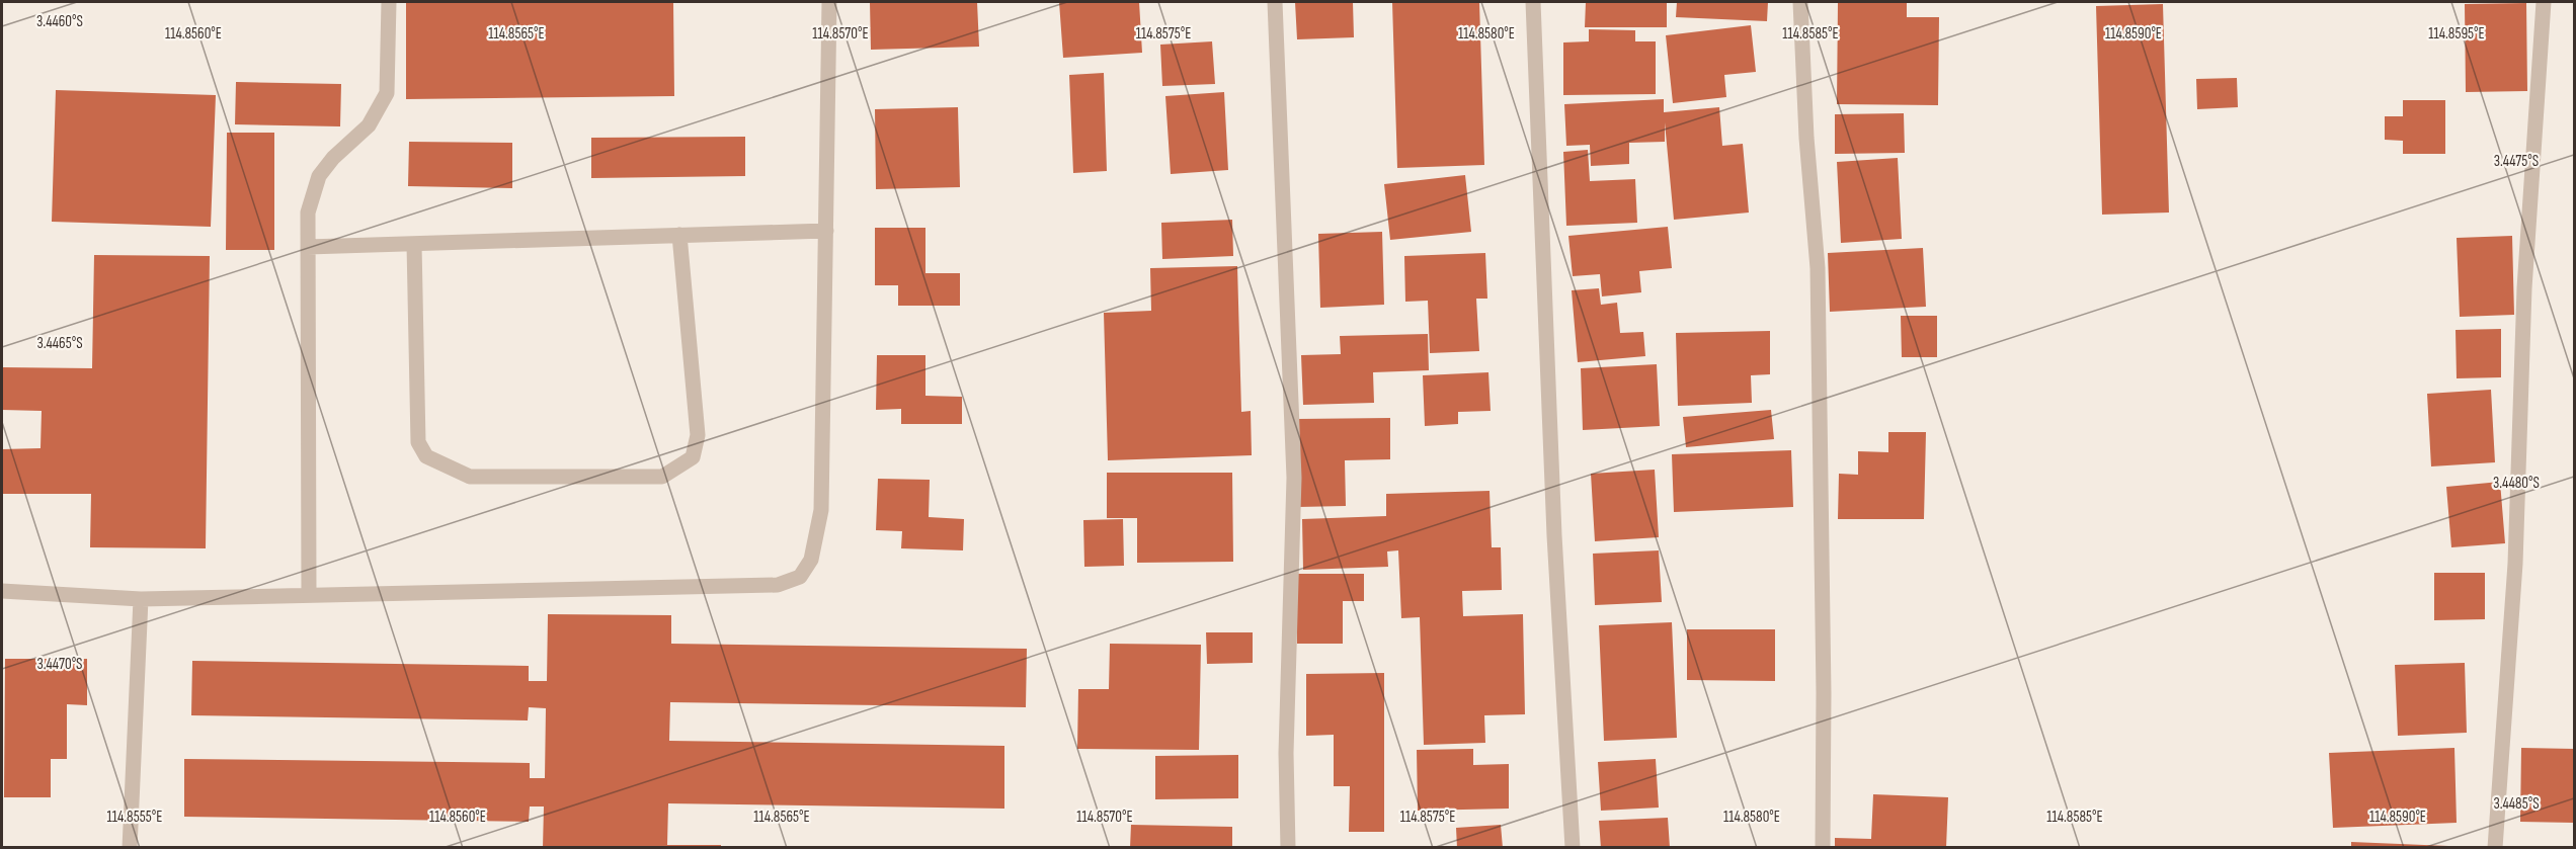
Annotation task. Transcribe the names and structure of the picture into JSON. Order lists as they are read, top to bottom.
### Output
{
  "coordinates": [
    "3.4460°S",
    "114.8560°E",
    "114.8565°E",
    "114.8570°E",
    "114.8575°E",
    "114.8580°E",
    "114.8585°E",
    "114.8590°E",
    "114.8595°E",
    "3.4475°S",
    "3.4465°S",
    "3.4480°S",
    "3.4470°S",
    "3.4485°S",
    "114.8555°E"
  ]
}
